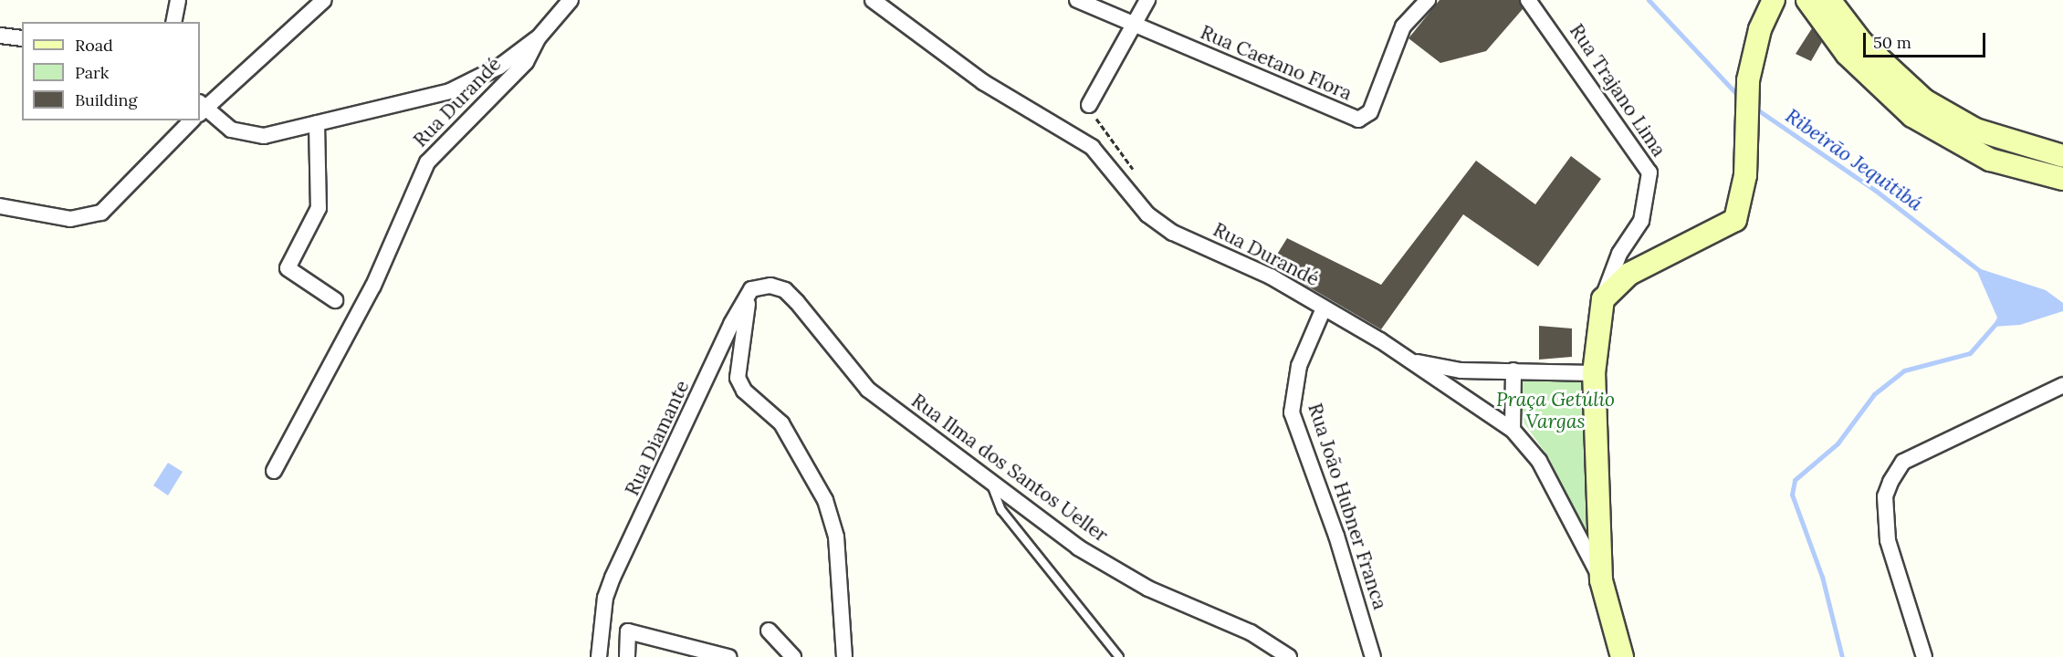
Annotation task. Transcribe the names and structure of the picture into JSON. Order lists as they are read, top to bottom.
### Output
{
  "streets": {
    "street": [
      "Rua Caetano Flora",
      "Rua Trajano Lima",
      "Rua Durandé",
      "Rua Diamante",
      "Rua Ilma dos Santos Ueller",
      "Rua João Hubner Franca"
    ]
  },
  "crossings": [
    ["Rua Durandé", "Rua João Hubner Franca"],
    ["Rua Diamante", "Rua Ilma dos Santos Ueller"]
  ],
  "water": ["Ribeirão Jequitibá"],
  "parks": ["Praça Getúlio Vargas"],
  "legend": ["Road", "Park", "Building"],
  "scale_bar": "50 m"
}
